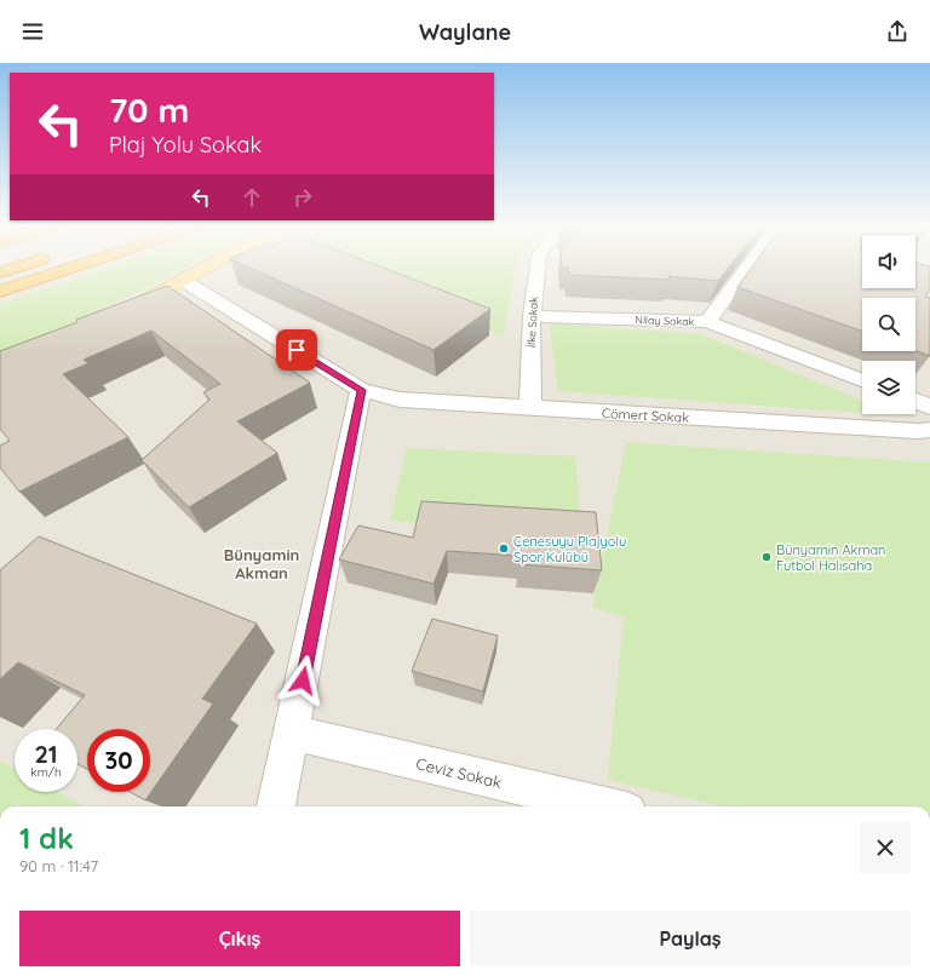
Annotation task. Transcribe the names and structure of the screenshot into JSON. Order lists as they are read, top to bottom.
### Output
{
  "streets": {
    "street": [
      "Nilay Sokak",
      "İlke Sokak",
      "Cömert Sokak",
      "Ceviz Sokak"
    ]
  },
  "crossings": [
    ["Nilay Sokak", "İlke Sokak"],
    ["İlke Sokak", "Cömert Sokak"]
  ],
  "districts": ["Bünyamin Akman"],
  "places": ["Çenesuyu Plajyolu Spor Kulübü", "Bünyamin Akman Futbol Halısaha"],
  "page": {
    "header": "Waylane",
    "turn": ["70 m", "Plaj Yolu Sokak"],
    "speed": "21 km/h",
    "limit": "30",
    "heading": ["1 dk", "90 m · 11:47"],
    "buttons": ["Çıkış", "Paylaş"]
  }
}
